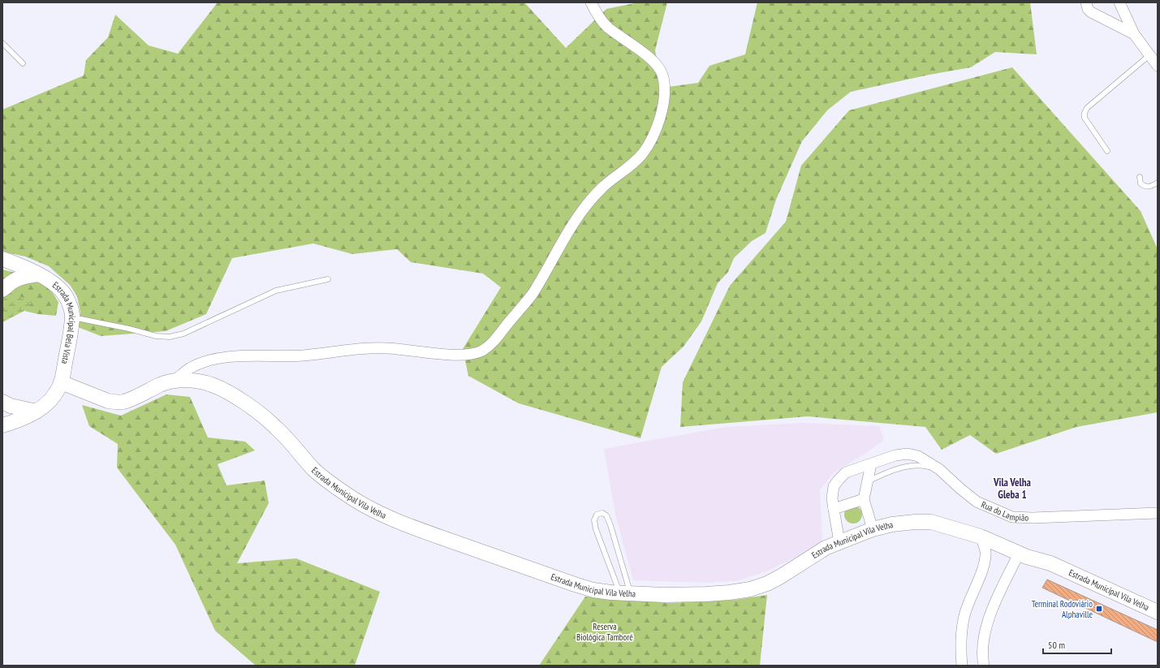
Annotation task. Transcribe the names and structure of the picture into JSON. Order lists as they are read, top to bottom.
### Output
{
  "streets": {
    "main road": ["Estrada Municipal Bela Vista", "Estrada Municipal Vila Velha"],
    "street": ["Rua do Lampião"]
  },
  "crossings": [
    ["Estrada Municipal Bela Vista", "Estrada Municipal Vila Velha"],
    ["Estrada Municipal Vila Velha", "Rua do Lampião"]
  ],
  "districts": ["Vila Velha Gleba 1"],
  "parks": ["Reserva Biológica Tamboré"],
  "places": {
    "transit": ["Terminal Rodoviário Alphaville"]
  },
  "scale_bar": "50 m"
}
